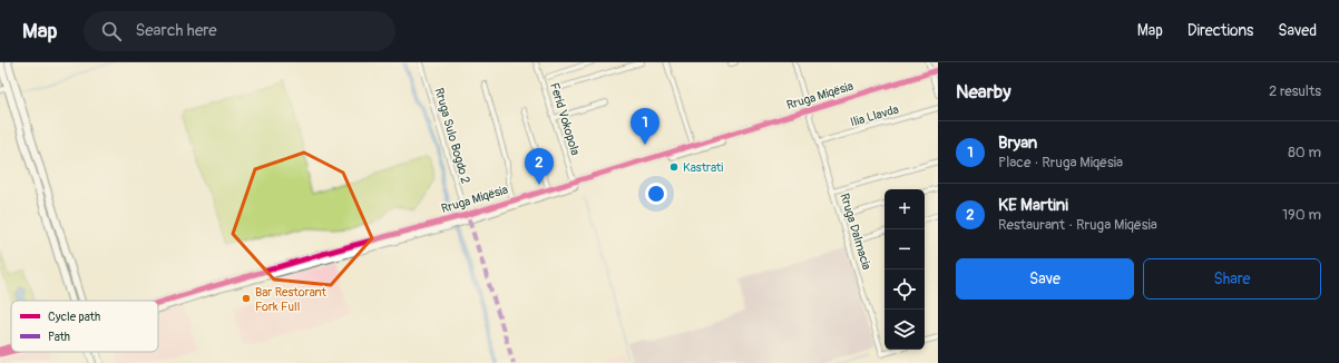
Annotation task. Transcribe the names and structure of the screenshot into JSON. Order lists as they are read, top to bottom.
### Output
{
  "streets": {
    "main road": ["Rruga Miqësia"],
    "street": [
      "Ilia Llavda",
      "Ferid Vokopola",
      "Rruga Sulo Bogdo 2",
      "Rruga Dalmacia"
    ]
  },
  "crossings": [
    ["Rruga Miqësia", "Ferid Vokopola"],
    ["Rruga Miqësia", "Rruga Sulo Bogdo 2"],
    ["Rruga Miqësia", "Rruga Dalmacia"],
    ["Ilia Llavda", "Rruga Dalmacia"]
  ],
  "places": ["Kastrati", "Bar Restorant Fork Full"],
  "legend": ["Cycle path", "Path"],
  "page": {
    "header": "Map",
    "search": "Search here",
    "nav": ["Map", "Directions", "Saved"],
    "heading": ["Nearby", "2 results"],
    "pins": ["1", "2"],
    "list": [
      {
        "mark": "1",
        "name": "Bryan",
        "note": "Place · Rruga Miqësia",
        "value": "80 m"
      },
      {
        "mark": "2",
        "name": "KE Martini",
        "note": "Restaurant · Rruga Miqësia",
        "value": "190 m"
      }
    ],
    "map_buttons": ["+", "−"],
    "buttons": ["Save", "Share"]
  }
}
